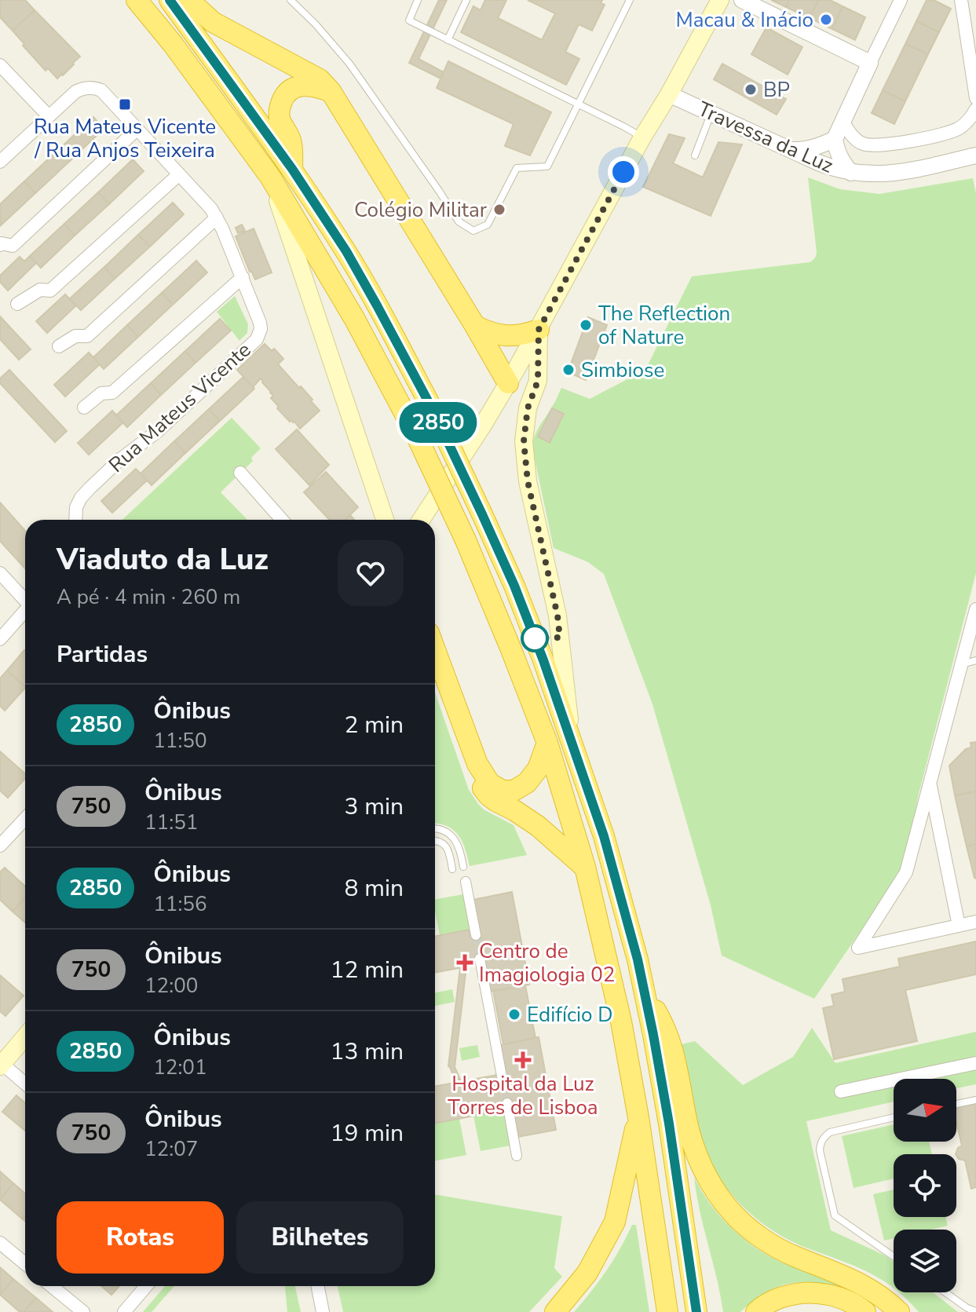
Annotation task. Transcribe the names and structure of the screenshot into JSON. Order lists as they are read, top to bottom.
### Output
{
  "streets": {
    "street": ["Travessa da Luz", "Rua Mateus Vicente"]
  },
  "places": {
    "other": [
      "Macau & Inácio",
      "BP",
      "Colégio Militar",
      "The Reflection of Nature",
      "Simbiose",
      "Edifício D"
    ],
    "transit": ["Rua Mateus Vicente / Rua Anjos Teixeira"],
    "health": ["Centro de Imagiologia 02", "Hospital da Luz Torres de Lisboa"]
  },
  "lines": ["bus line 2850"],
  "north": "right",
  "page": {
    "on_map": "2850",
    "heading": [
      ["Viaduto da Luz", "A pé · 4 min · 260 m"],
      "Partidas"
    ],
    "list": [
      {
        "mark": "2850",
        "name": "Ônibus",
        "note": "11:50",
        "value": "2 min"
      },
      {
        "mark": "750",
        "name": "Ônibus",
        "note": "11:51",
        "value": "3 min"
      },
      {
        "mark": "2850",
        "name": "Ônibus",
        "note": "11:56",
        "value": "8 min"
      },
      {
        "mark": "750",
        "name": "Ônibus",
        "note": "12:00",
        "value": "12 min"
      },
      {
        "mark": "2850",
        "name": "Ônibus",
        "note": "12:01",
        "value": "13 min"
      },
      {
        "mark": "750",
        "name": "Ônibus",
        "note": "12:07",
        "value": "19 min"
      }
    ],
    "buttons": ["Rotas", "Bilhetes"]
  }
}
